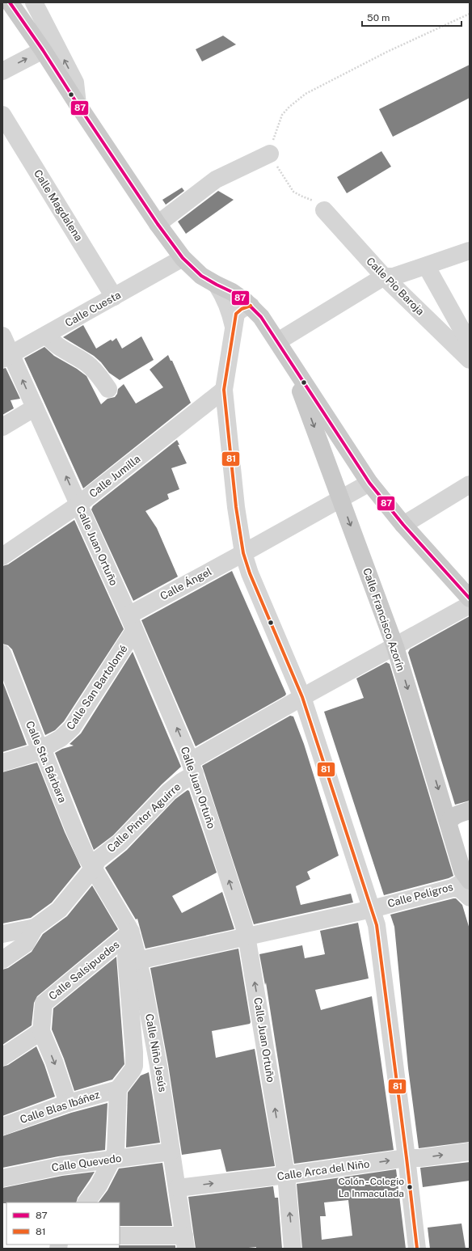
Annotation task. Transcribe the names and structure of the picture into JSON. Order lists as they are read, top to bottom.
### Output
{
  "streets": {
    "main road": ["Calle Francisco Azorín"],
    "street": [
      "Calle Magdalena",
      "Calle Pío Baroja",
      "Calle Cuesta",
      "Calle Jumilla",
      "Calle Juan Ortuño",
      "Calle Ángel",
      "Calle San Bartolomé",
      "Calle Sta. Bárbara",
      "Calle Pintor Aguirre",
      "Calle Peligros",
      "Calle Salsipuedes",
      "Calle Niño Jesús",
      "Calle Blas Ibáñez",
      "Calle Quevedo",
      "Calle Arca del Niño"
    ]
  },
  "crossings": [
    ["Calle Magdalena", "Calle Cuesta"],
    ["Calle Cuesta", "Calle Juan Ortuño"],
    ["Calle Jumilla", "Calle Juan Ortuño"],
    ["Calle Juan Ortuño", "Calle Ángel"],
    ["Calle Juan Ortuño", "Calle San Bartolomé"],
    ["Calle Juan Ortuño", "Calle Pintor Aguirre"],
    ["Calle Juan Ortuño", "Calle Peligros"],
    ["Calle Juan Ortuño", "Calle Arca del Niño"],
    ["Calle Ángel", "Calle Francisco Azorín"],
    ["Calle Ángel", "Calle San Bartolomé"],
    ["Calle Francisco Azorín", "Calle Pintor Aguirre"],
    ["Calle Francisco Azorín", "Calle Peligros"],
    ["Calle San Bartolomé", "Calle Sta. Bárbara"],
    ["Calle Sta. Bárbara", "Calle Pintor Aguirre"],
    ["Calle Sta. Bárbara", "Calle Niño Jesús"],
    ["Calle Pintor Aguirre", "Calle Niño Jesús"],
    ["Calle Peligros", "Calle Salsipuedes"],
    ["Calle Peligros", "Calle Niño Jesús"],
    ["Calle Salsipuedes", "Calle Niño Jesús"],
    ["Calle Niño Jesús", "Calle Quevedo"],
    ["Calle Niño Jesús", "Calle Arca del Niño"]
  ],
  "one_way": ["Calle Arca del Niño"],
  "places": ["Colón - Colegio La Inmaculada"],
  "lines": ["transit line 87", "transit line 81"],
  "legend": ["87", "81"],
  "scale_bar": "50 m"
}
